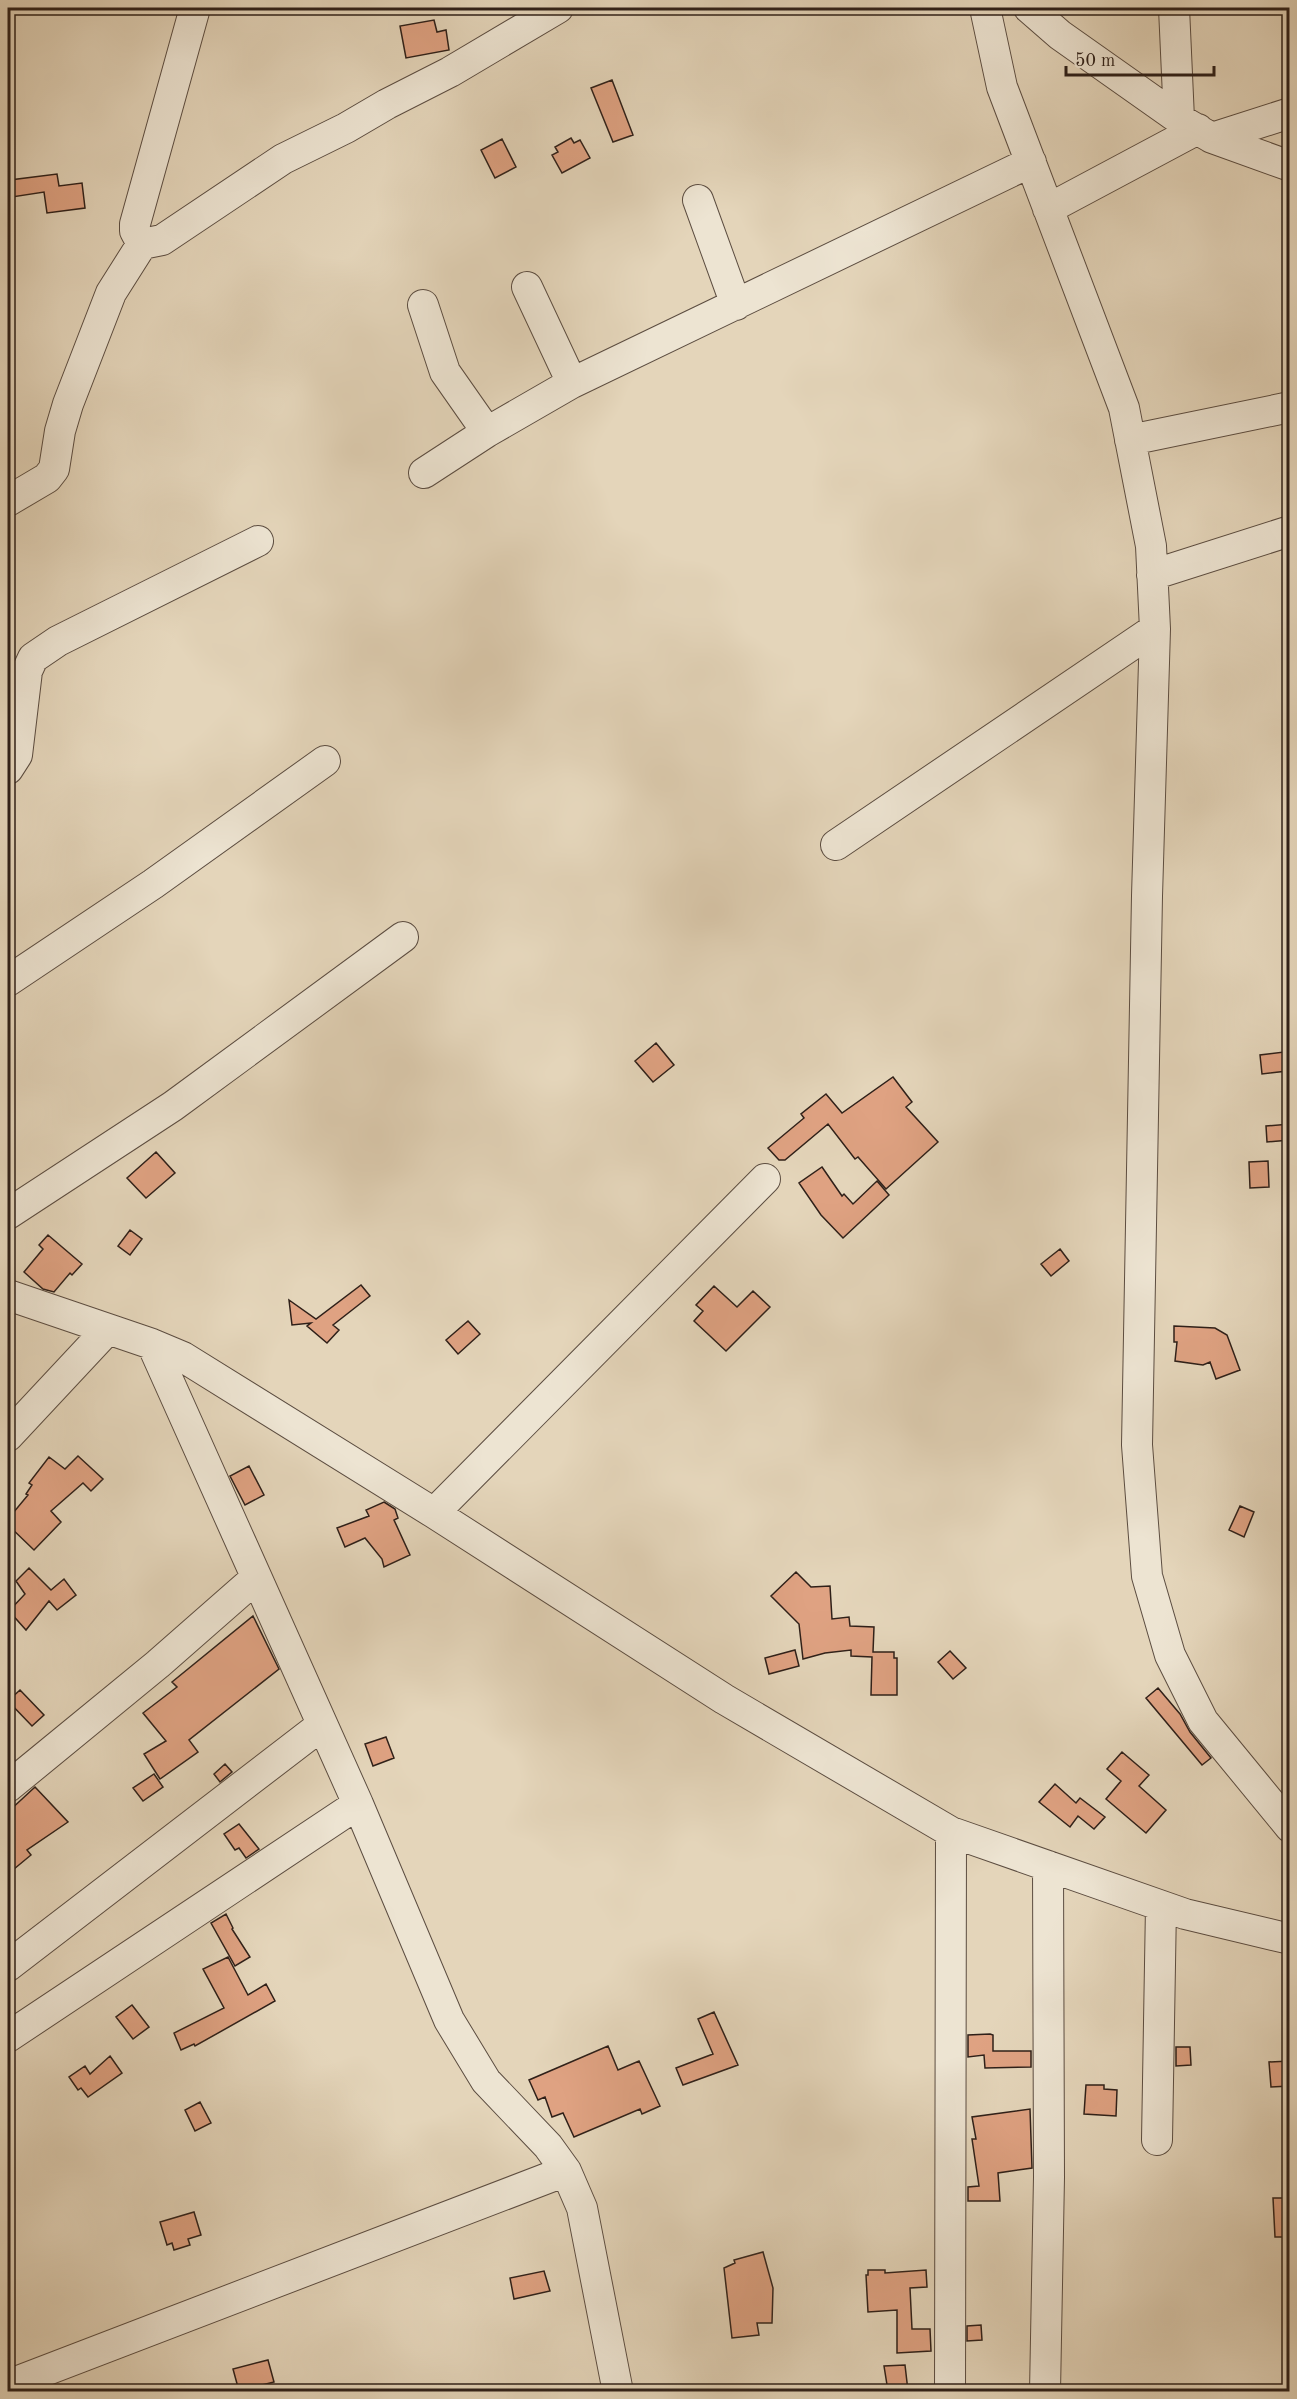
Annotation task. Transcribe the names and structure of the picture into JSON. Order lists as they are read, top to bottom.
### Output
{
  "scale_bar": "50 m"
}
